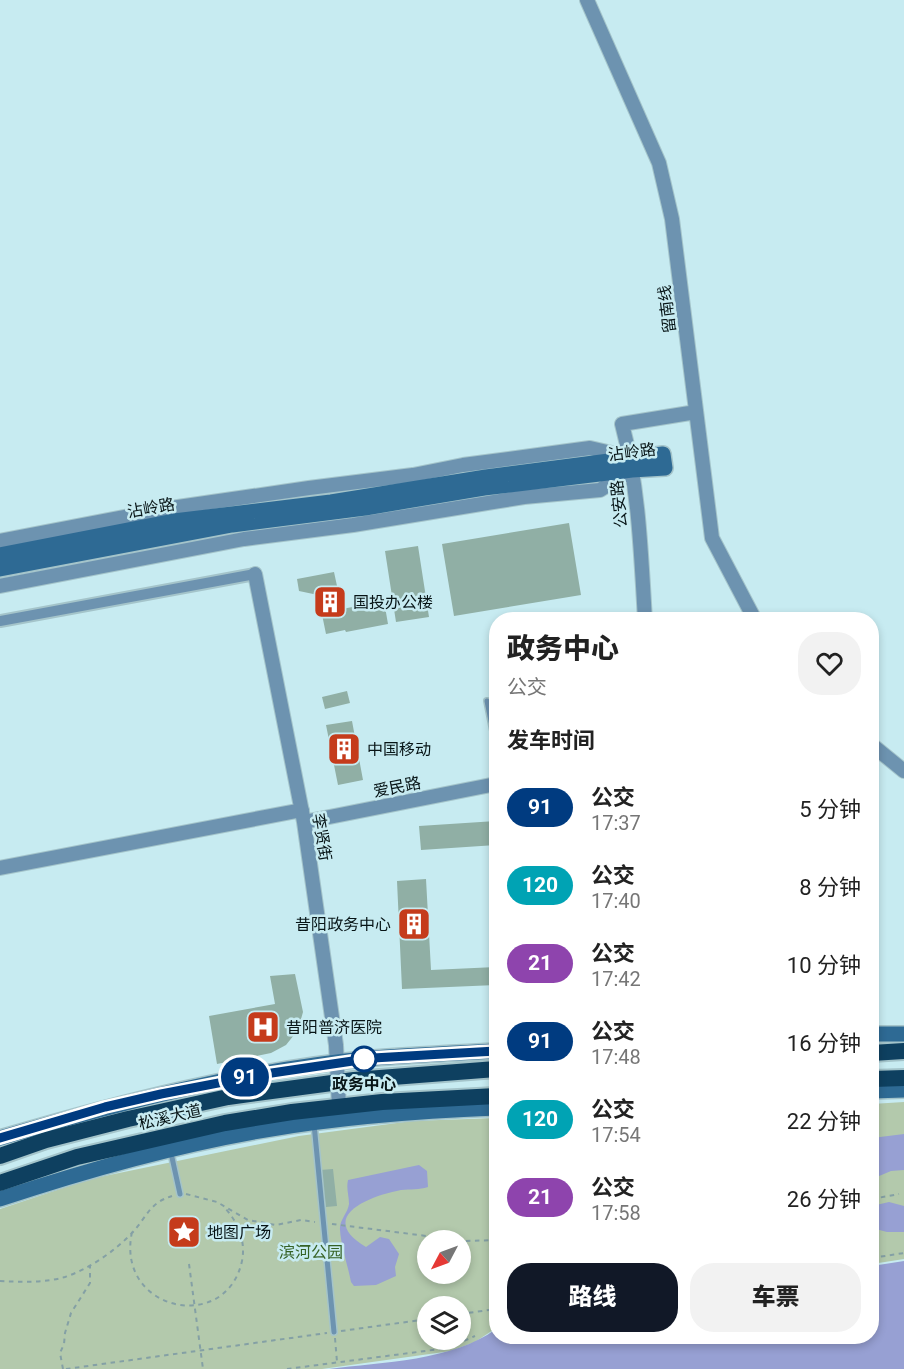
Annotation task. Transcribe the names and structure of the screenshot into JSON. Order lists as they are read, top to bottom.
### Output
{
  "streets": {
    "highway": ["松溪大道"],
    "main road": ["沾岭路"],
    "street": [
      "留南线",
      "公安路",
      "爱民路",
      "李贤街"
    ]
  },
  "crossings": [
    ["留南线", "公安路"],
    ["沾岭路", "公安路"],
    ["爱民路", "李贤街"],
    ["李贤街", "松溪大道"]
  ],
  "parks": ["滨河公园"],
  "places": {
    "building": ["国投办公楼", "中国移动", "昔阳政务中心"],
    "hospital": ["昔阳普济医院"],
    "other": ["政务中心"],
    "place": ["地图广场"]
  },
  "lines": ["bus line 91"],
  "north": "bottom left",
  "page": {
    "on_map": "91",
    "heading": [
      ["政务中心", "公交"],
      "发车时间"
    ],
    "list": [
      {
        "mark": "91",
        "name": "公交",
        "note": "17:37",
        "value": "5 分钟"
      },
      {
        "mark": "120",
        "name": "公交",
        "note": "17:40",
        "value": "8 分钟"
      },
      {
        "mark": "21",
        "name": "公交",
        "note": "17:42",
        "value": "10 分钟"
      },
      {
        "mark": "91",
        "name": "公交",
        "note": "17:48",
        "value": "16 分钟"
      },
      {
        "mark": "120",
        "name": "公交",
        "note": "17:54",
        "value": "22 分钟"
      },
      {
        "mark": "21",
        "name": "公交",
        "note": "17:58",
        "value": "26 分钟"
      }
    ],
    "buttons": ["路线", "车票"]
  }
}
